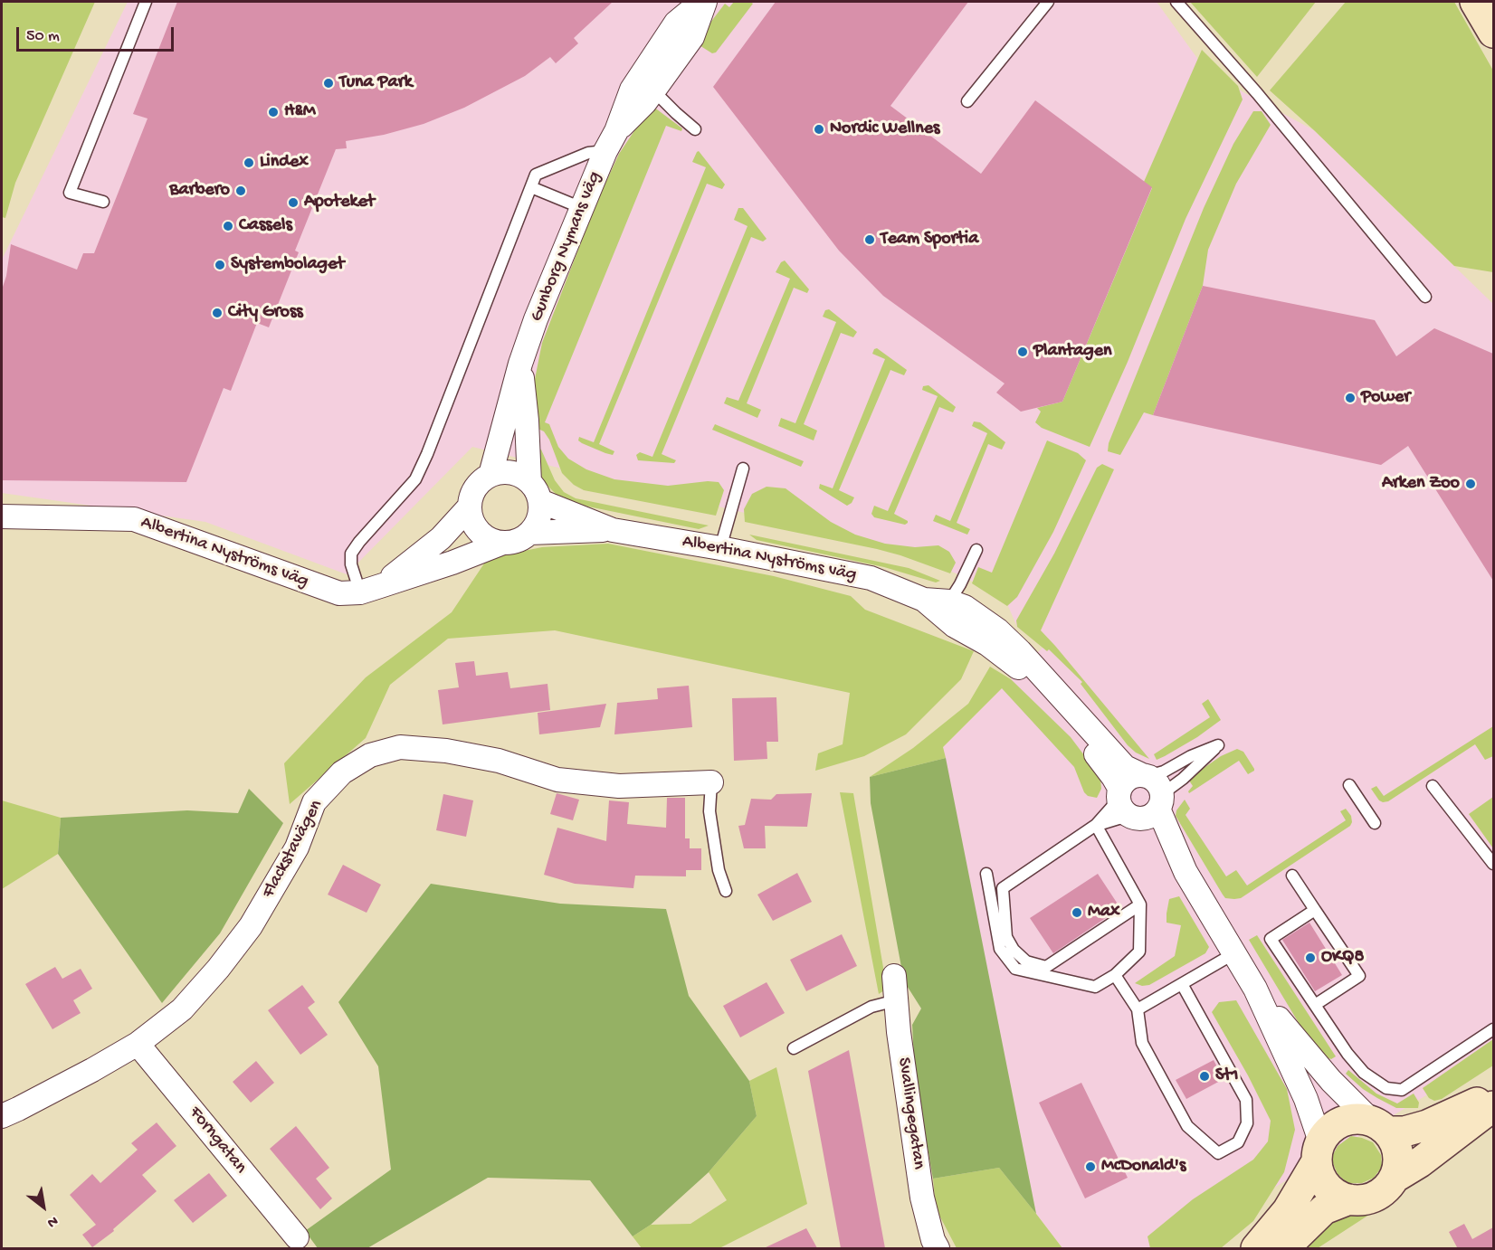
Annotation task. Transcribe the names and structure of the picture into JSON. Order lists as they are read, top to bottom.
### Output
{
  "streets": {
    "street": [
      "Gunborg Nymans väg",
      "Albertina Nyströms väg",
      "Flackstavägen",
      "Svallingegatan",
      "Forngatan"
    ]
  },
  "crossings": [
    ["Gunborg Nymans väg", "Albertina Nyströms väg"],
    ["Flackstavägen", "Forngatan"]
  ],
  "places": [
    "Tuna Park",
    "H&M",
    "Nordic Wellnes",
    "Lindex",
    "Barbero",
    "Apoteket",
    "Cassels",
    "Team Sportia",
    "Systembolaget",
    "City Gross",
    "Plantagen",
    "Power",
    "Arken Zoo",
    "Max",
    "OKQ8",
    "St1",
    "McDonald's"
  ],
  "scale_bar": "50 m",
  "north": "bottom right"
}
